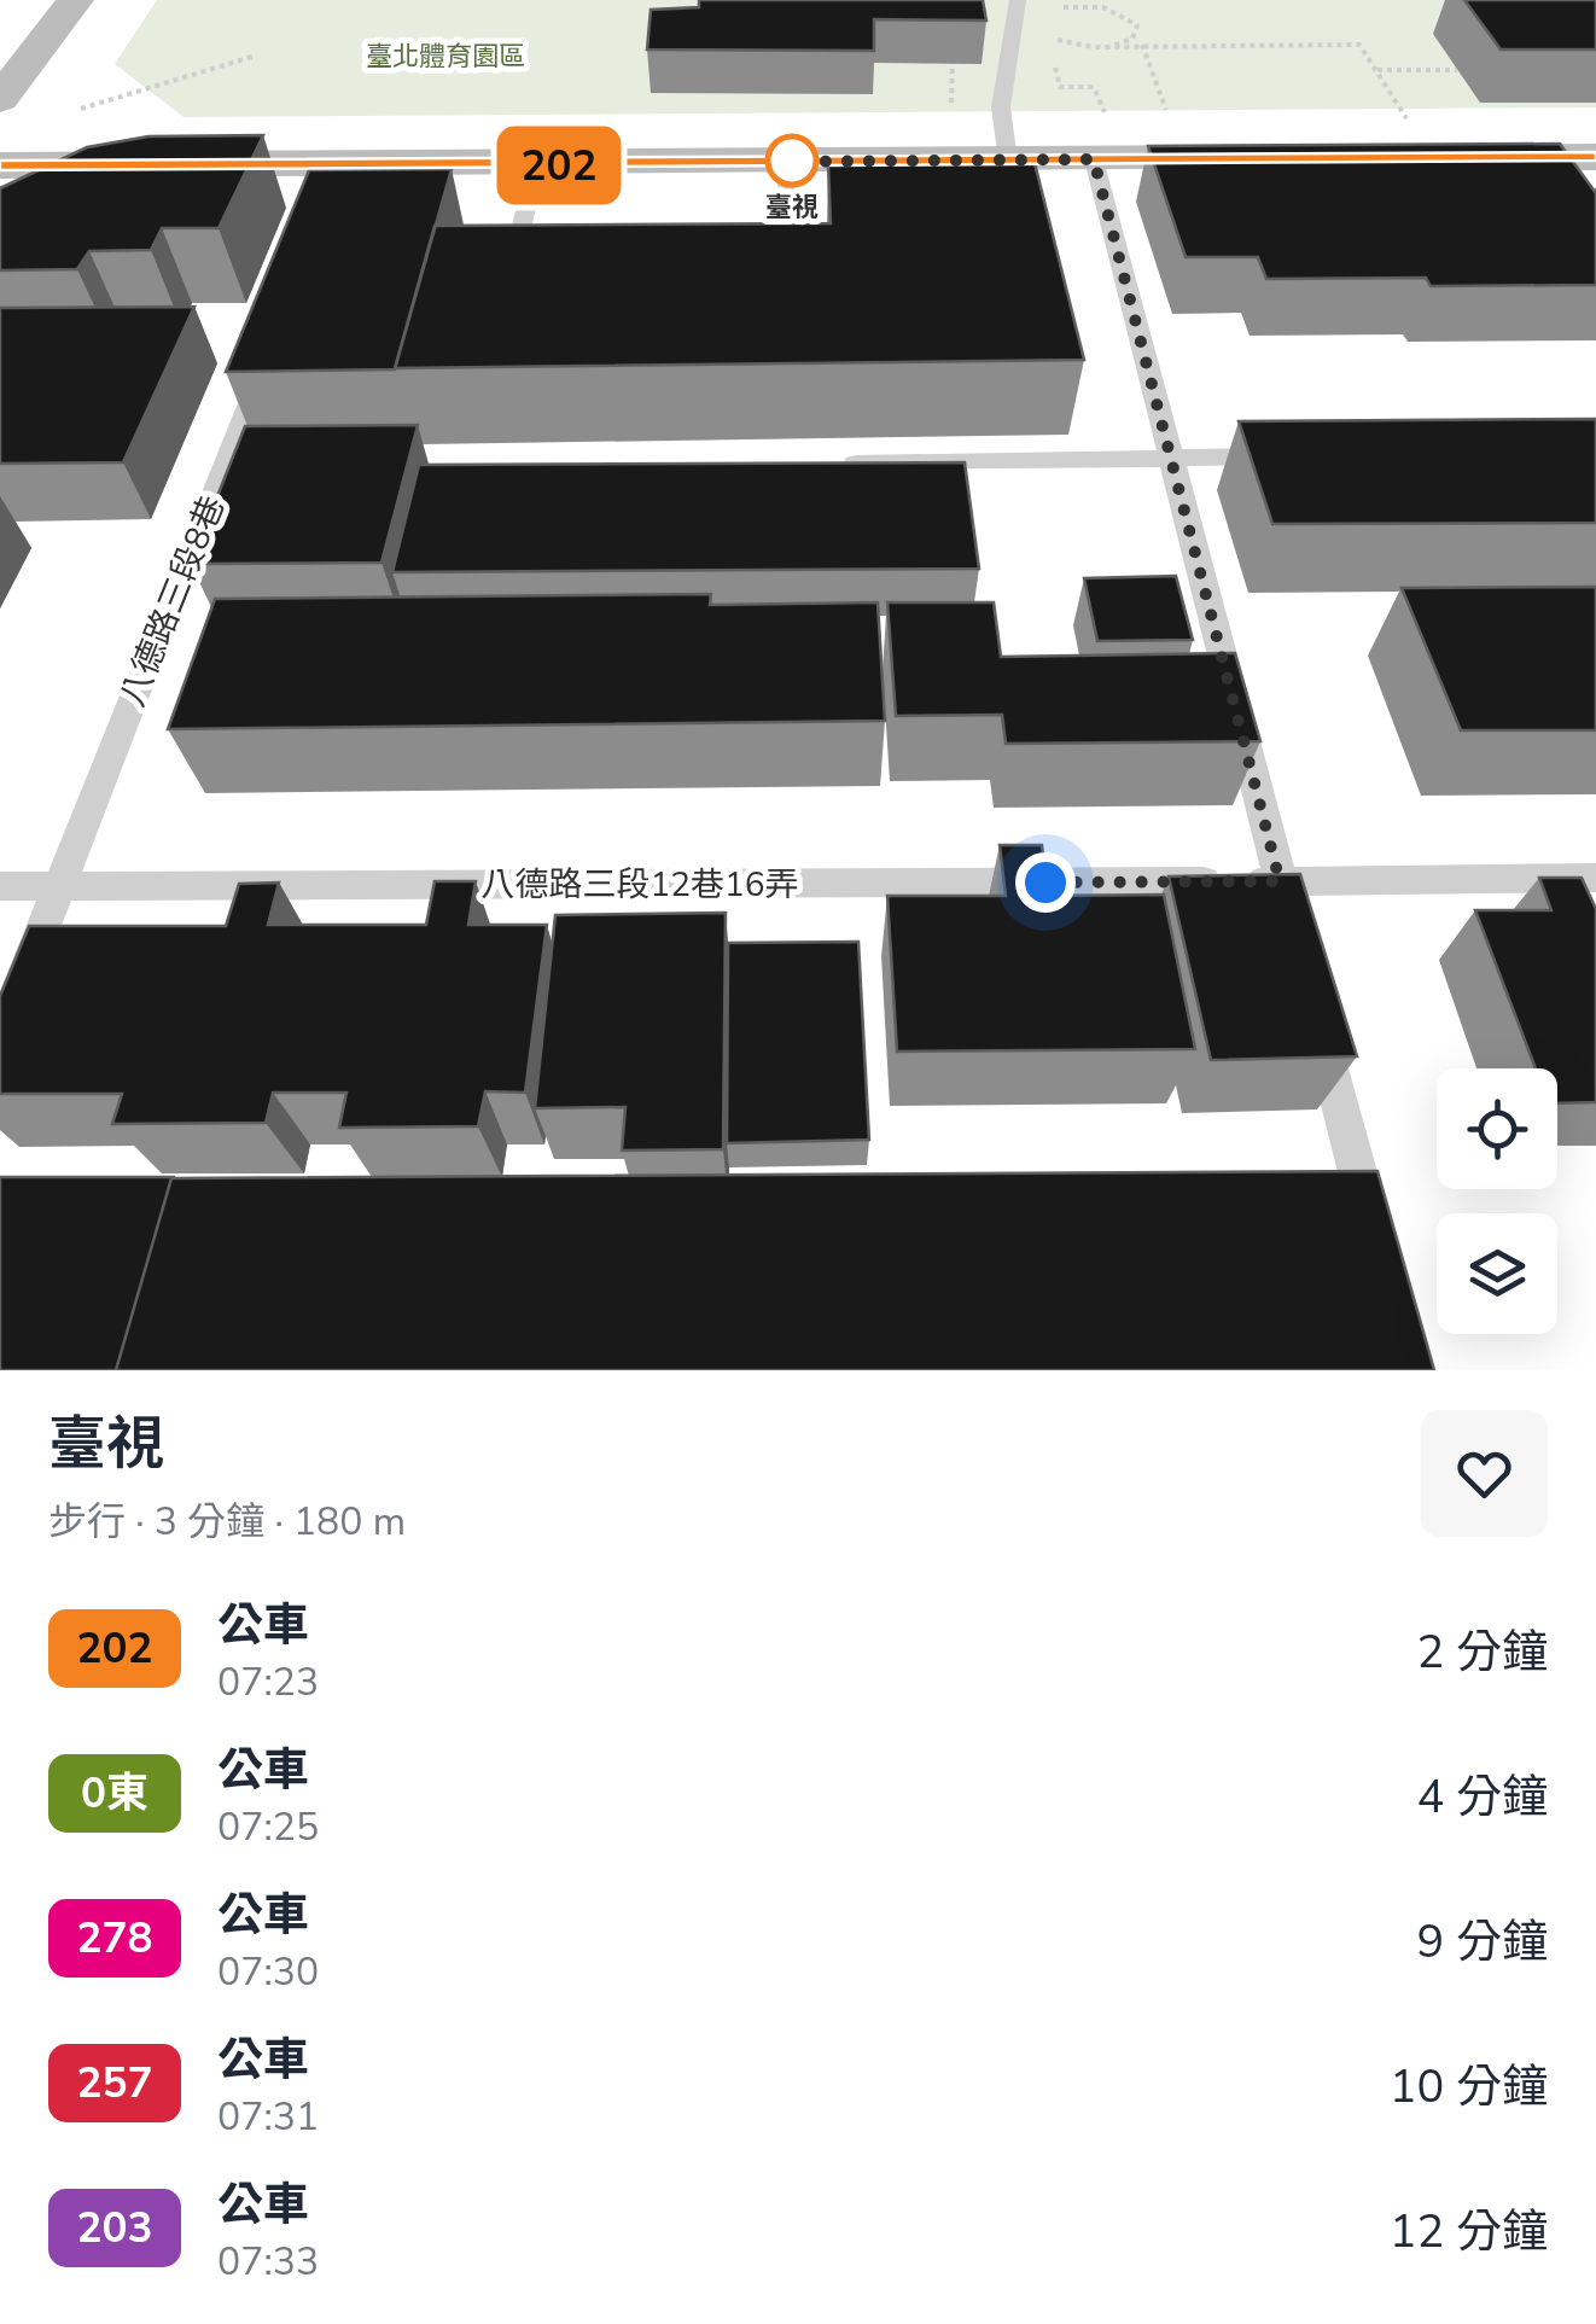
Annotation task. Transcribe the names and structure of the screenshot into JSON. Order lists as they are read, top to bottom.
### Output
{
  "streets": {
    "lane": ["八德路三段8巷", "八德路三段12巷16弄"]
  },
  "crossings": [
    ["八德路三段8巷", "八德路三段12巷16弄"]
  ],
  "parks": ["臺北體育園區"],
  "places": ["臺視"],
  "lines": ["bus line 202"],
  "page": {
    "on_map": "202",
    "heading": ["臺視", "步行 · 3 分鐘 · 180 m"],
    "list": [
      {
        "mark": "202",
        "name": "公車",
        "note": "07:23",
        "value": "2 分鐘"
      },
      {
        "mark": "0東",
        "name": "公車",
        "note": "07:25",
        "value": "4 分鐘"
      },
      {
        "mark": "278",
        "name": "公車",
        "note": "07:30",
        "value": "9 分鐘"
      },
      {
        "mark": "257",
        "name": "公車",
        "note": "07:31",
        "value": "10 分鐘"
      },
      {
        "mark": "203",
        "name": "公車",
        "note": "07:33",
        "value": "12 分鐘"
      }
    ]
  }
}
